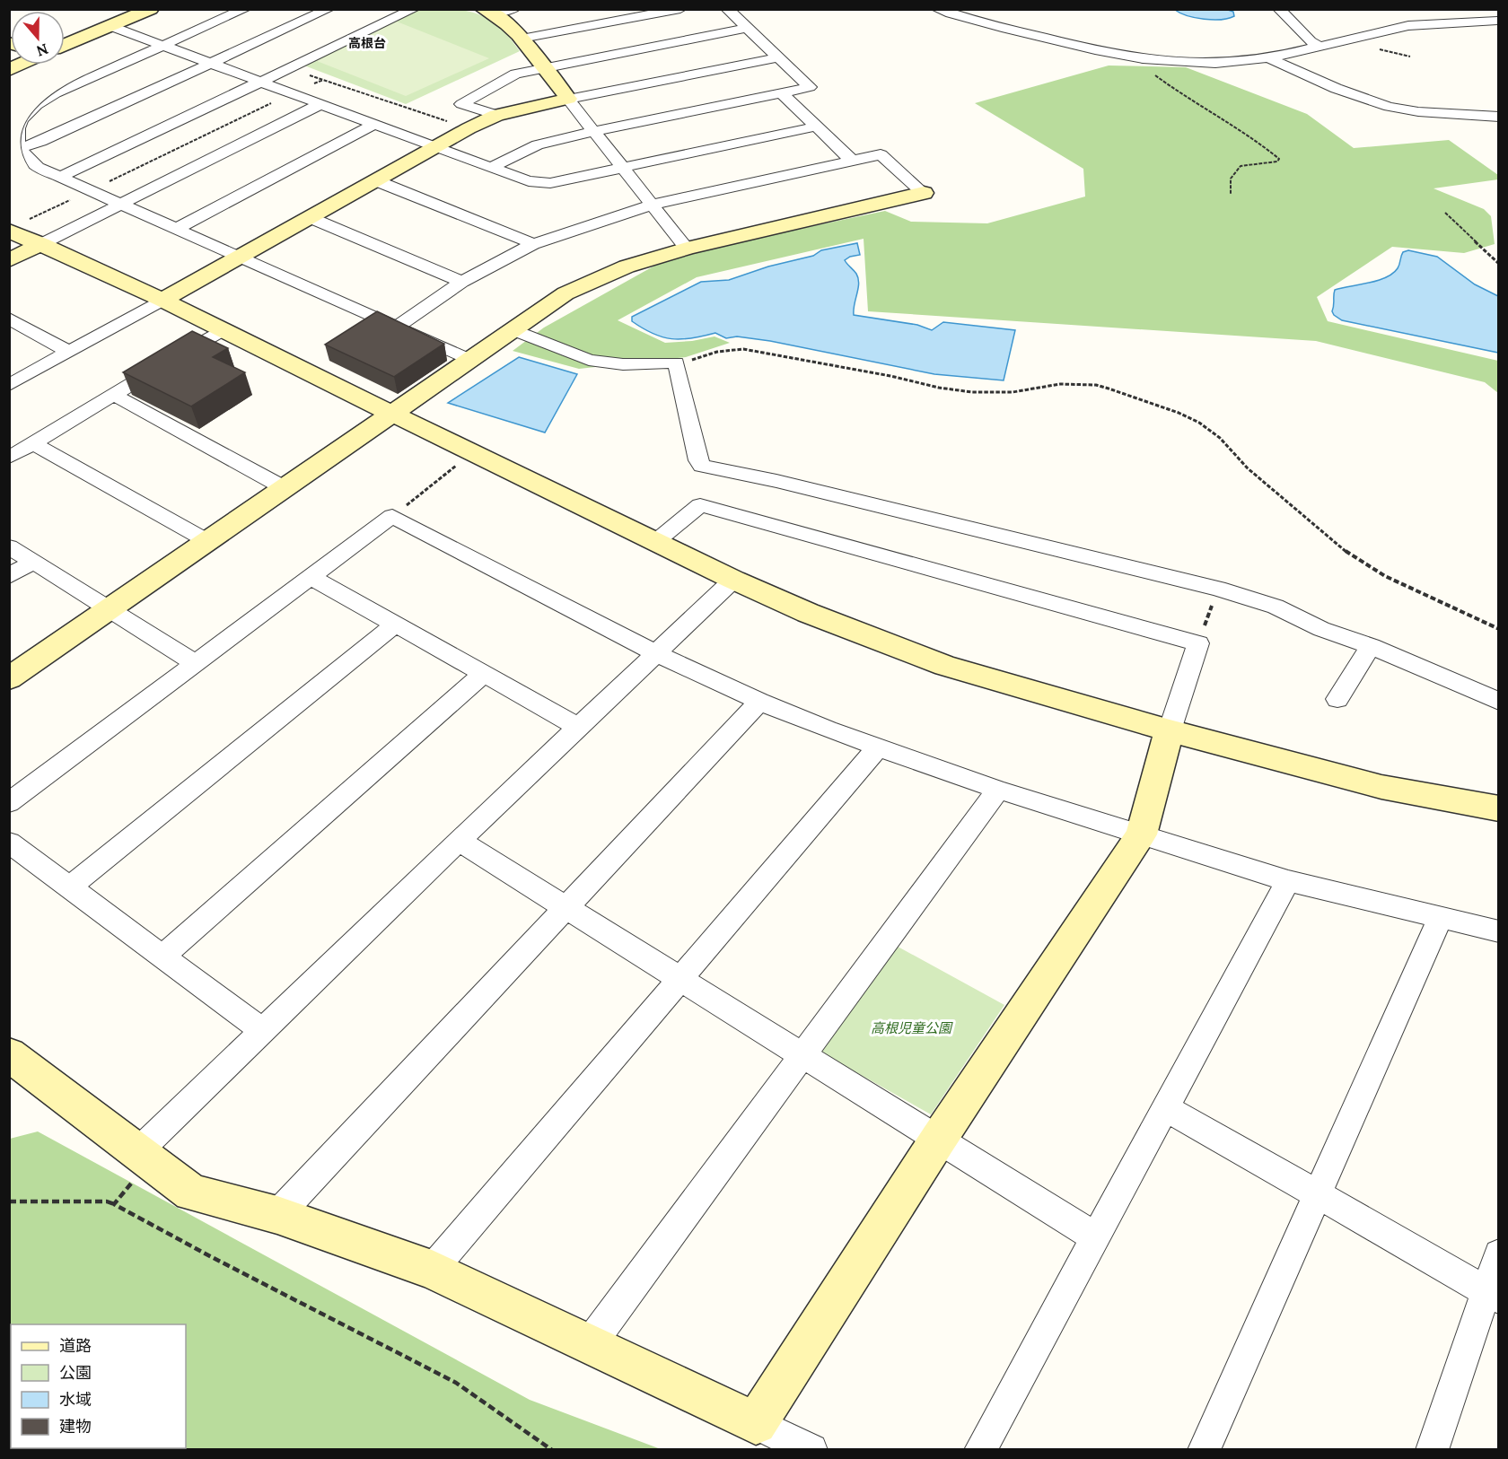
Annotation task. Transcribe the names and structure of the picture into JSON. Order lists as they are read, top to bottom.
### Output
{
  "districts": ["高根台"],
  "parks": ["高根児童公園"],
  "legend": [
    "道路",
    "公園",
    "水域",
    "建物"
  ],
  "north": "bottom"
}
